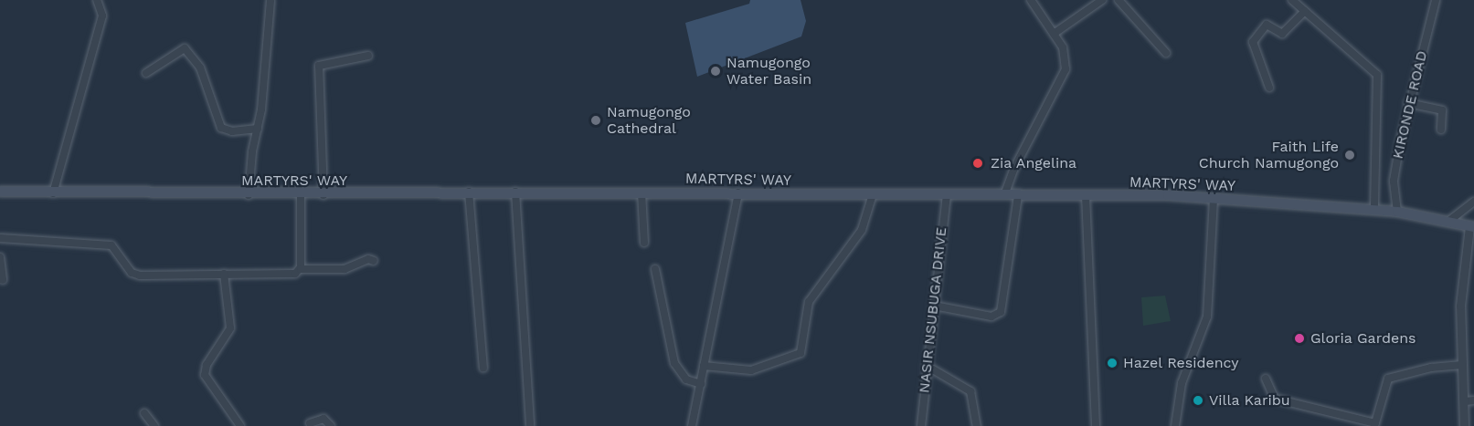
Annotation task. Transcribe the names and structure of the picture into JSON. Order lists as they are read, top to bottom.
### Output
{
  "streets": {
    "main road": ["MARTYRS' WAY"],
    "street": ["KIRONDE ROAD", "NASIR NSUBUGA DRIVE"]
  },
  "crossings": [
    ["KIRONDE ROAD", "MARTYRS' WAY"],
    ["MARTYRS' WAY", "NASIR NSUBUGA DRIVE"]
  ],
  "places": [
    "Namugongo Water Basin",
    "Namugongo Cathedral",
    "Faith Life Church Namugongo",
    "Zia Angelina",
    "Gloria Gardens",
    "Hazel Residency",
    "Villa Karibu"
  ]
}
